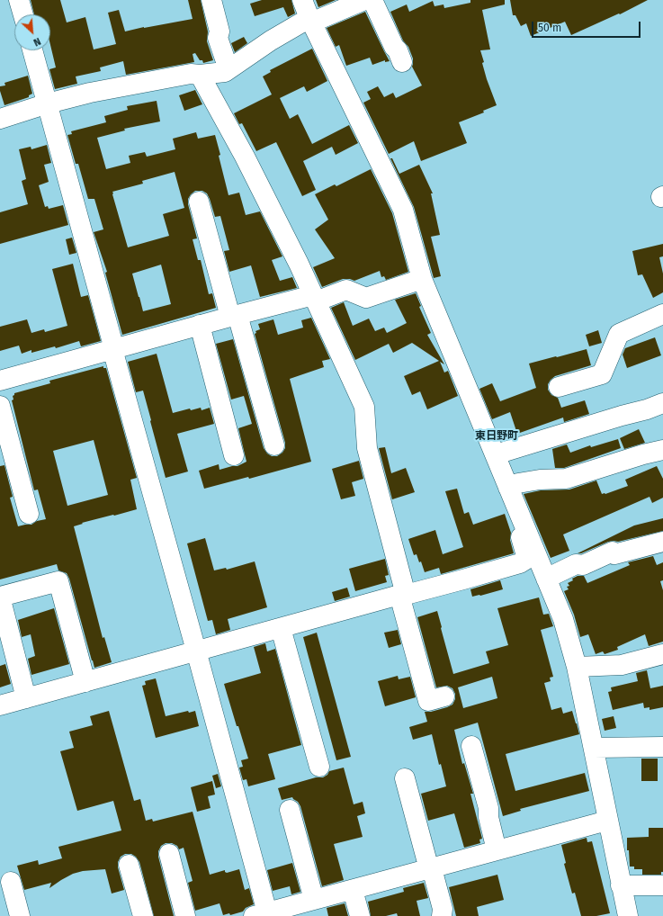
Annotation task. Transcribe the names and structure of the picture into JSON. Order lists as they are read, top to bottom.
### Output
{
  "districts": ["東日野町"],
  "scale_bar": "50 m",
  "north": "bottom right"
}
